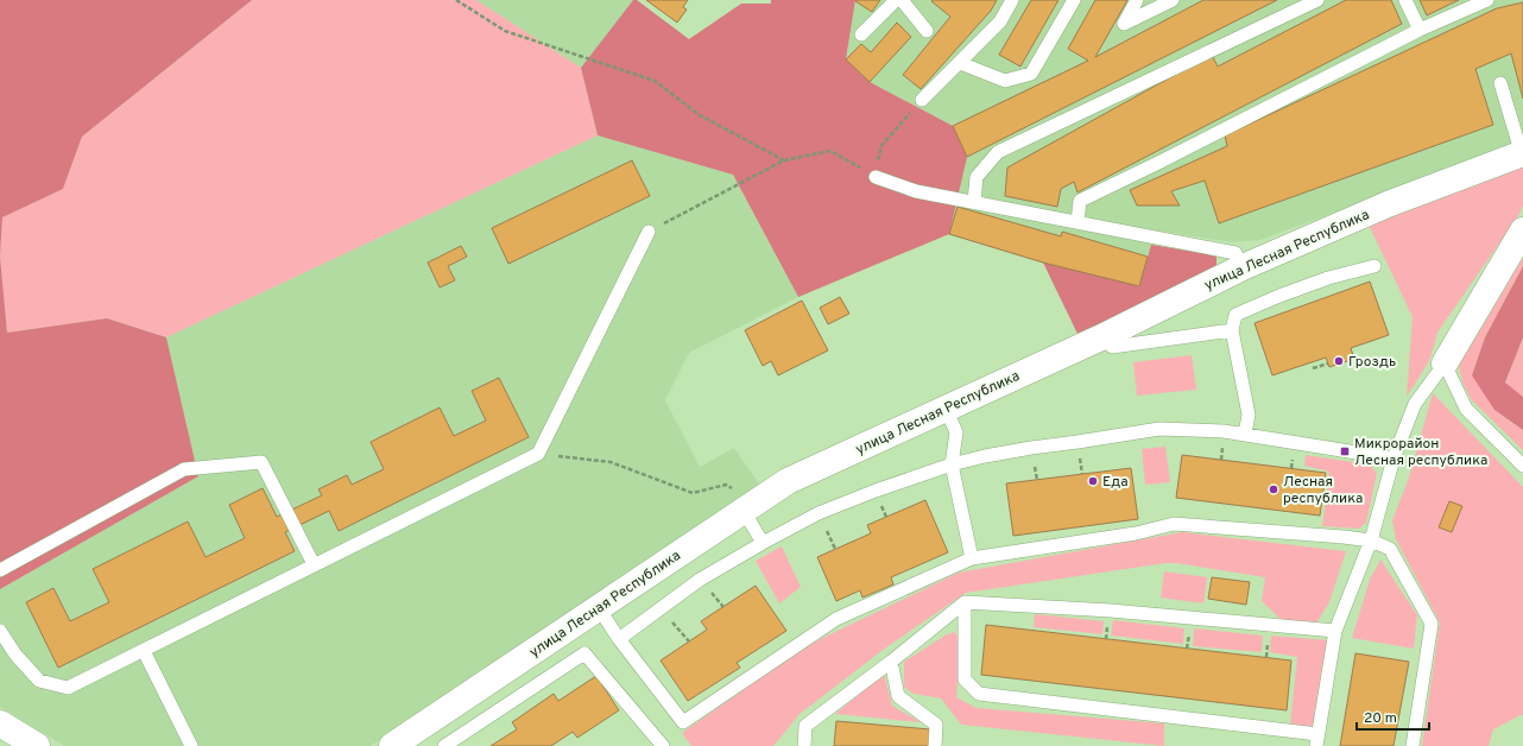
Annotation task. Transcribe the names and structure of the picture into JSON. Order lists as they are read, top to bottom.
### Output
{
  "streets": {
    "street": ["улица Лесная Республика"]
  },
  "places": {
    "other": ["Гроздь", "Еда", "Лесная республика"],
    "transit": ["Микрорайон Лесная республика"]
  },
  "scale_bar": "20 m"
}
